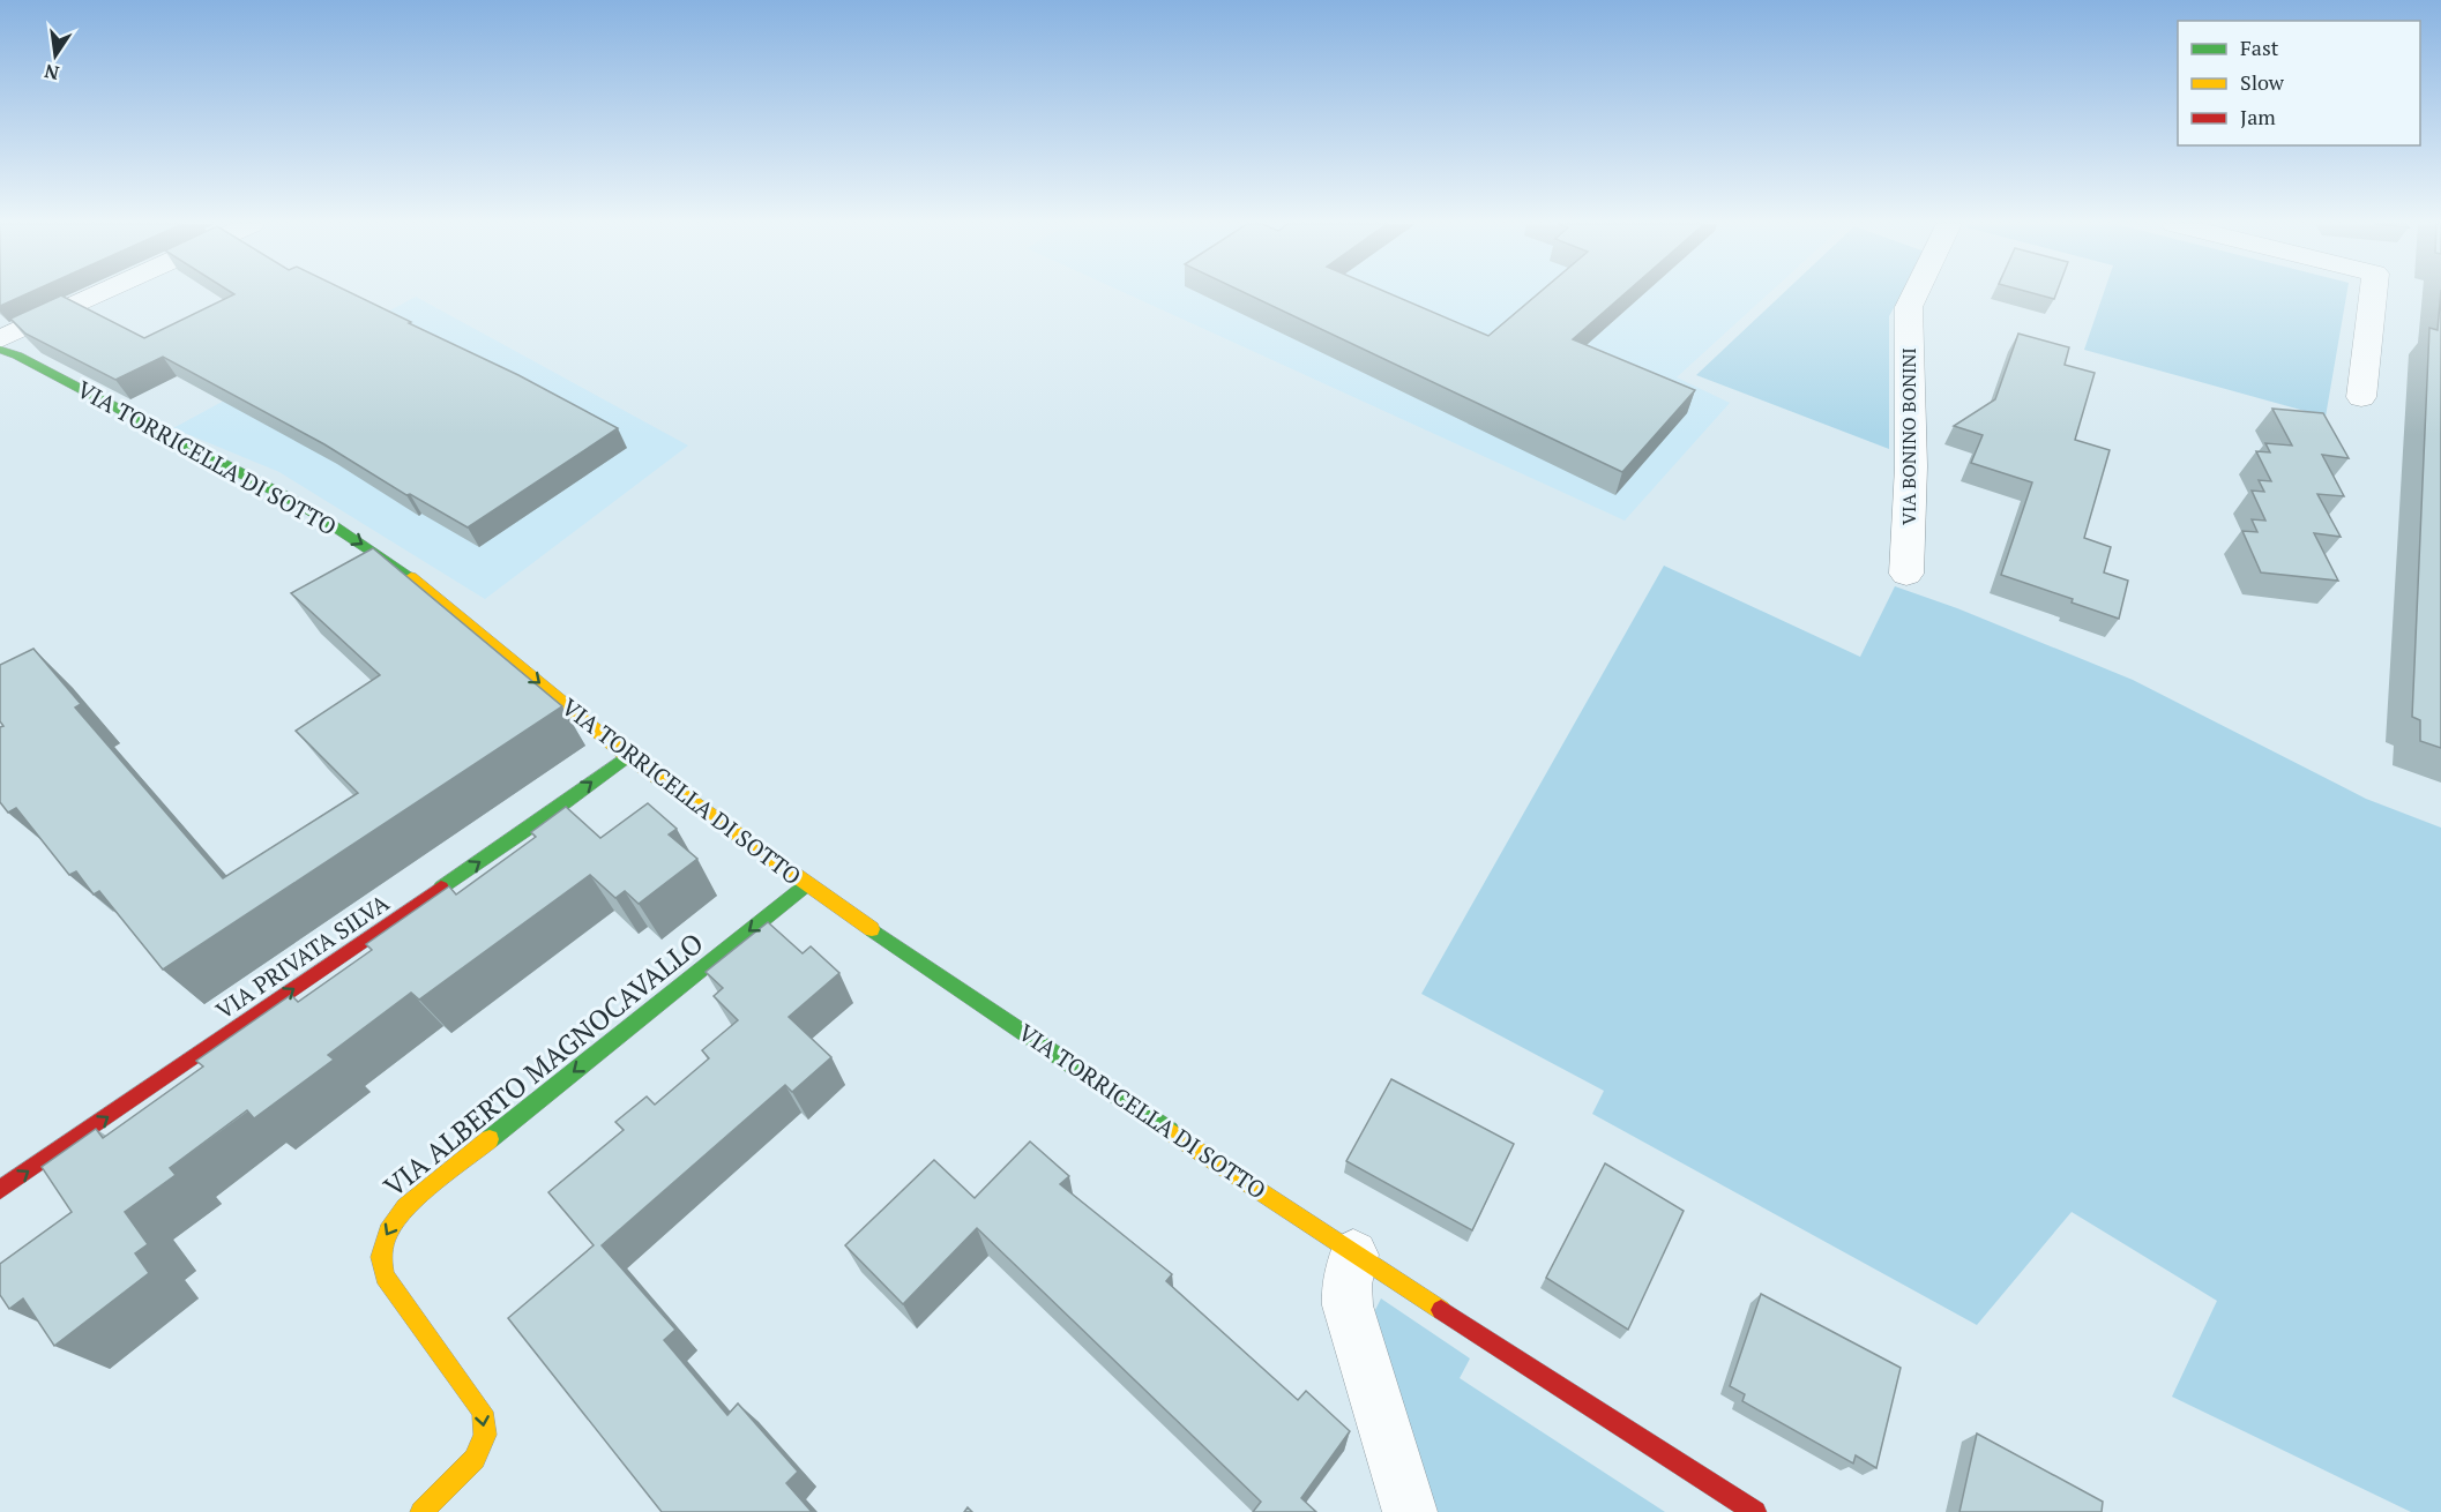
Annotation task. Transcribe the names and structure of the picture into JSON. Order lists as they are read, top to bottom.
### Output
{
  "streets": {
    "street": [
      "VIA BONINO BONINI",
      "VIA TORRICELLA DI SOTTO",
      "VIA PRIVATA SILVA",
      "VIA ALBERTO MAGNOCAVALLO"
    ]
  },
  "crossings": [
    ["VIA TORRICELLA DI SOTTO", "VIA PRIVATA SILVA"],
    ["VIA TORRICELLA DI SOTTO", "VIA ALBERTO MAGNOCAVALLO"]
  ],
  "one_way": ["VIA TORRICELLA DI SOTTO", "VIA PRIVATA SILVA", "VIA ALBERTO MAGNOCAVALLO"],
  "legend": ["Fast", "Slow", "Jam"],
  "north": "bottom"
}
